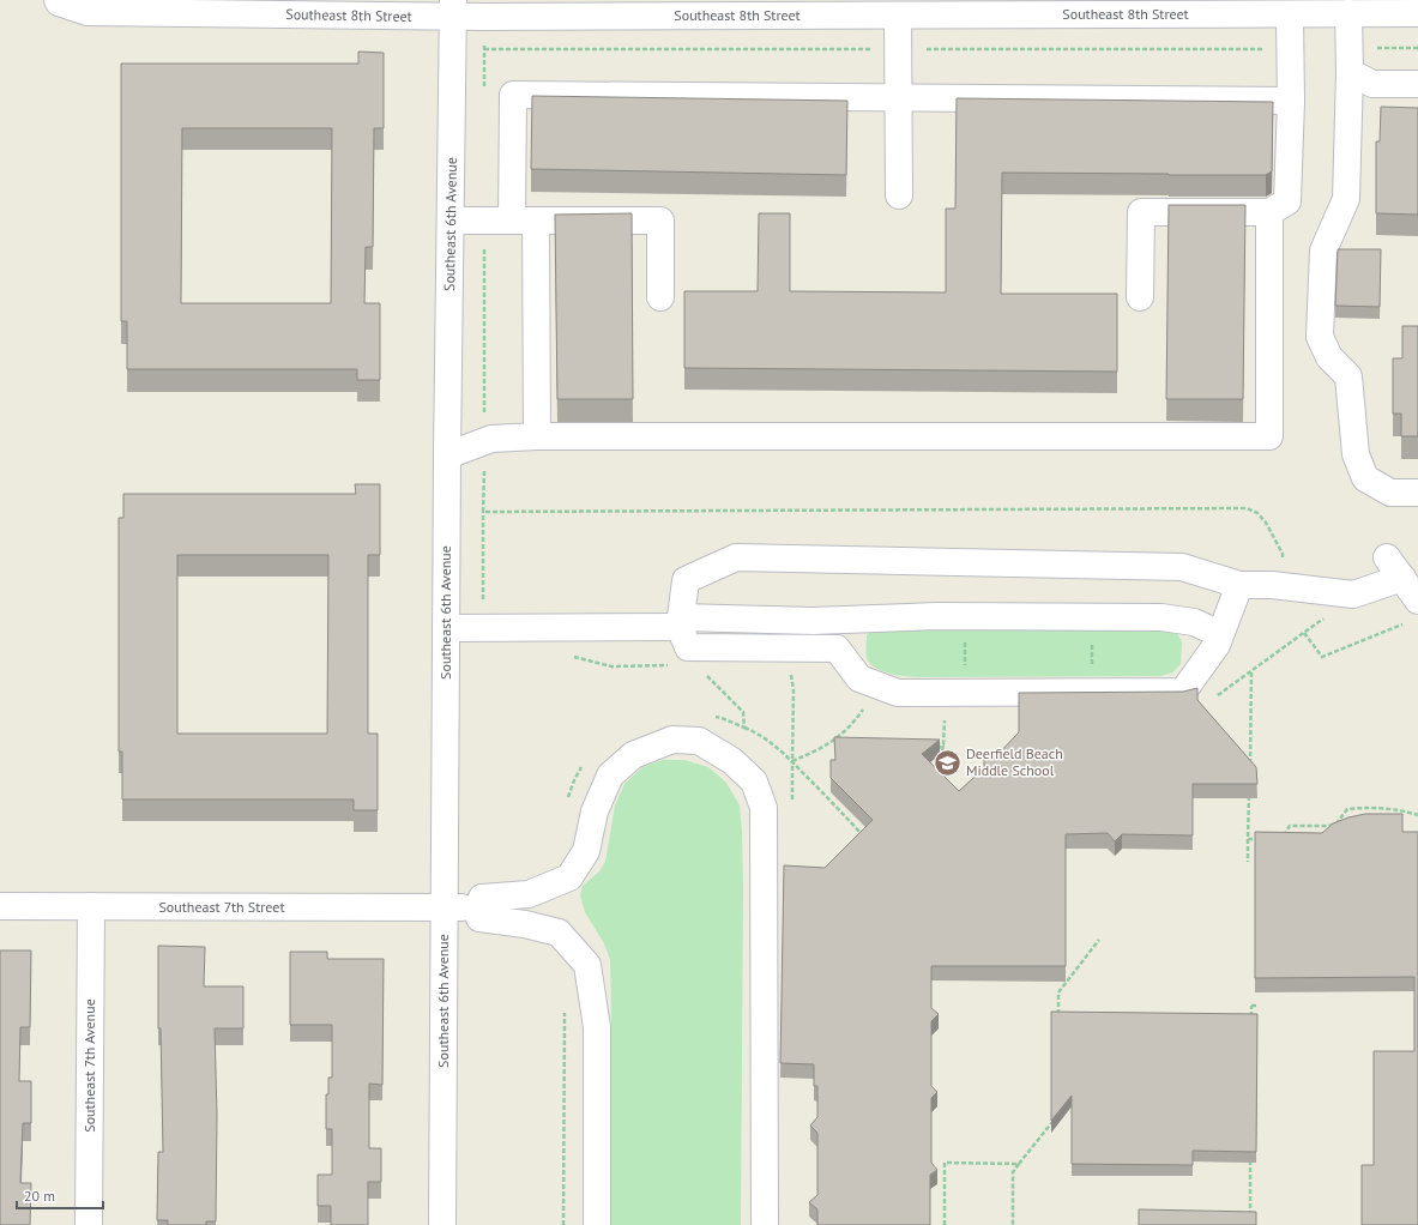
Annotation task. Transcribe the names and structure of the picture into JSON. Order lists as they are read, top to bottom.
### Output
{
  "streets": {
    "street": [
      "Southeast 8th Street",
      "Southeast 6th Avenue",
      "Southeast 7th Street",
      "Southeast 7th Avenue"
    ]
  },
  "crossings": [
    ["Southeast 8th Street", "Southeast 6th Avenue"],
    ["Southeast 6th Avenue", "Southeast 7th Street"],
    ["Southeast 7th Street", "Southeast 7th Avenue"]
  ],
  "places": {
    "school or university": ["Deerfield Beach Middle School"]
  },
  "scale_bar": "20 m"
}
